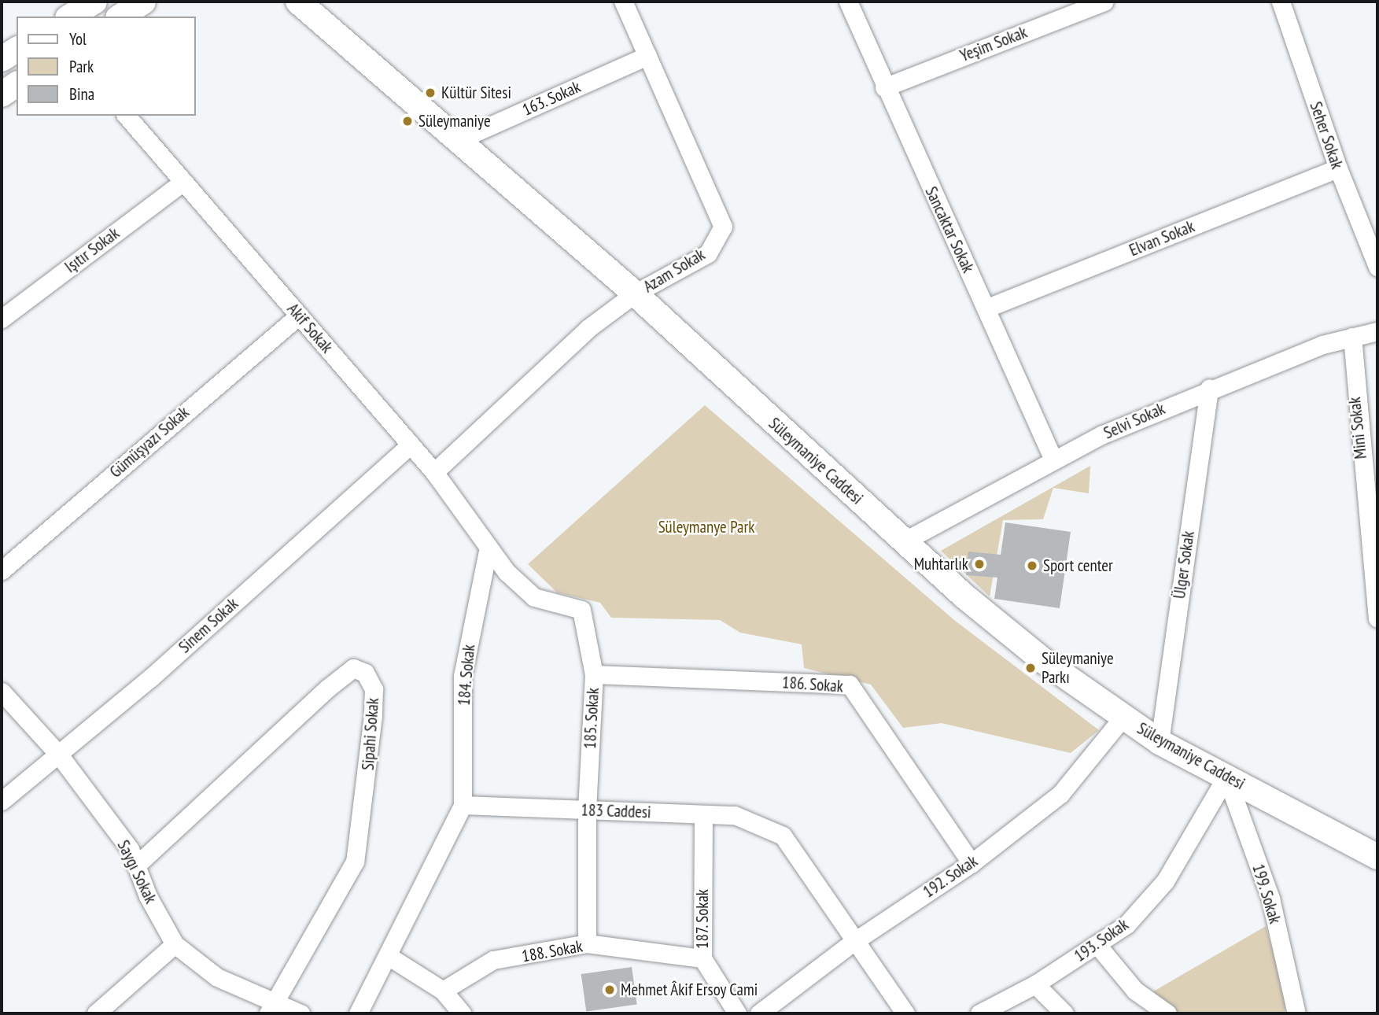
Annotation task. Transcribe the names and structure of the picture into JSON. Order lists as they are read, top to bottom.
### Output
{
  "streets": {
    "main road": ["Süleymaniye Caddesi"],
    "street": [
      "Yeşim Sokak",
      "163. Sokak",
      "Seher Sokak",
      "Sancaktar Sokak",
      "Elvan Sokak",
      "Işıtır Sokak",
      "Azam Sokak",
      "Akif Sokak",
      "Selvi Sokak",
      "Mini Sokak",
      "Gümüşyazı Sokak",
      "Ülger Sokak",
      "Sinem Sokak",
      "184. Sokak",
      "186. Sokak",
      "185. Sokak",
      "Sipahi Sokak",
      "183 Caddesi",
      "Saygı Sokak",
      "192. Sokak",
      "199. Sokak",
      "187. Sokak",
      "193. Sokak",
      "188. Sokak"
    ]
  },
  "crossings": [
    ["Yeşim Sokak", "Sancaktar Sokak"],
    ["163. Sokak", "Azam Sokak"],
    ["163. Sokak", "Süleymaniye Caddesi"],
    ["Seher Sokak", "Elvan Sokak"],
    ["Sancaktar Sokak", "Elvan Sokak"],
    ["Sancaktar Sokak", "Selvi Sokak"],
    ["Işıtır Sokak", "Akif Sokak"],
    ["Azam Sokak", "Akif Sokak"],
    ["Azam Sokak", "Süleymaniye Caddesi"],
    ["Akif Sokak", "Gümüşyazı Sokak"],
    ["Akif Sokak", "Sinem Sokak"],
    ["Akif Sokak", "184. Sokak"],
    ["Akif Sokak", "185. Sokak"],
    ["Selvi Sokak", "Mini Sokak"],
    ["Selvi Sokak", "Süleymaniye Caddesi"],
    ["Selvi Sokak", "Ülger Sokak"],
    ["Süleymaniye Caddesi", "Ülger Sokak"],
    ["Süleymaniye Caddesi", "192. Sokak"],
    ["Süleymaniye Caddesi", "199. Sokak"],
    ["Süleymaniye Caddesi", "193. Sokak"],
    ["Sinem Sokak", "Saygı Sokak"],
    ["184. Sokak", "185. Sokak"],
    ["184. Sokak", "183 Caddesi"],
    ["186. Sokak", "185. Sokak"],
    ["186. Sokak", "192. Sokak"],
    ["185. Sokak", "183 Caddesi"],
    ["185. Sokak", "188. Sokak"],
    ["Sipahi Sokak", "Saygı Sokak"],
    ["183 Caddesi", "192. Sokak"],
    ["183 Caddesi", "187. Sokak"],
    ["199. Sokak", "193. Sokak"],
    ["187. Sokak", "188. Sokak"]
  ],
  "parks": ["Süleymanye Park"],
  "places": [
    "Kültür Sitesi",
    "Süleymaniye",
    "Muhtarlık",
    "Sport center",
    "Süleymaniye Parkı",
    "Mehmet Âkif Ersoy Cami"
  ],
  "legend": ["Yol", "Park", "Bina"]
}
